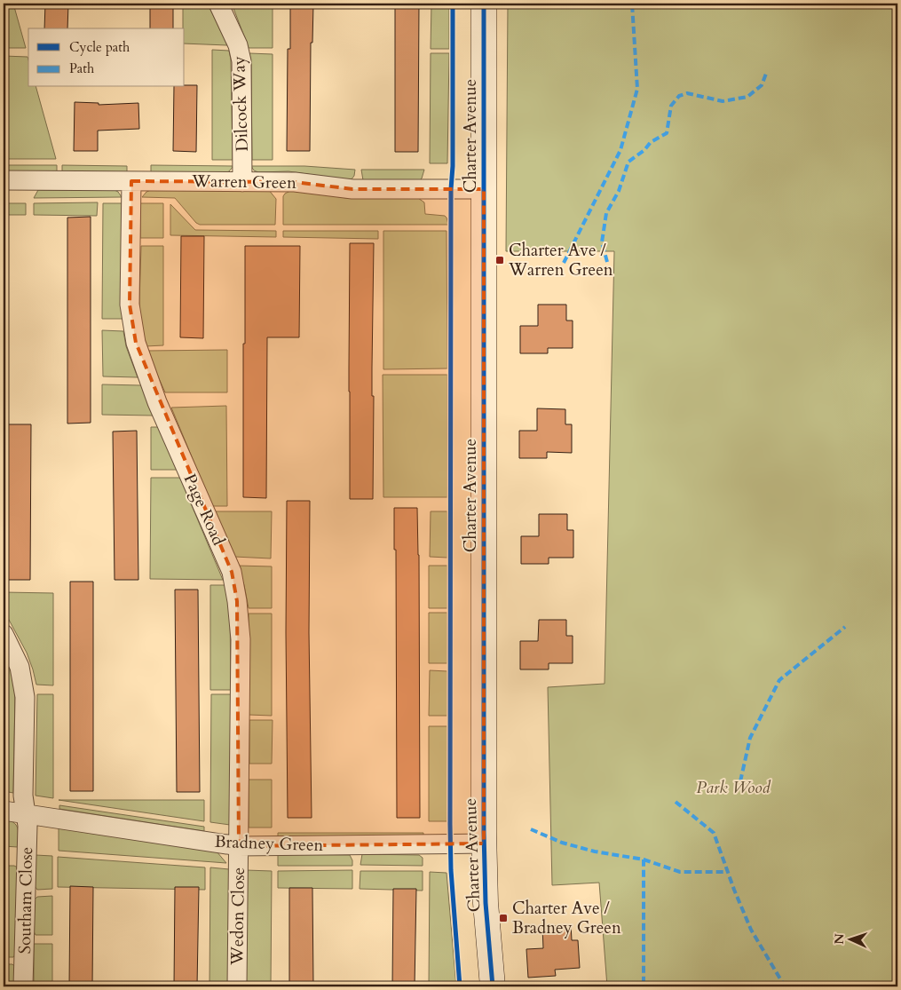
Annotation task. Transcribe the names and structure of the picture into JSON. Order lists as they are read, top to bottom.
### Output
{
  "streets": {
    "street": [
      "Dilcock Way",
      "Charter Avenue",
      "Warren Green",
      "Page Road",
      "Bradney Green",
      "Southam Close",
      "Wedon Close"
    ]
  },
  "crossings": [
    ["Dilcock Way", "Warren Green"],
    ["Charter Avenue", "Warren Green"],
    ["Charter Avenue", "Bradney Green"],
    ["Warren Green", "Page Road"],
    ["Page Road", "Bradney Green"],
    ["Page Road", "Wedon Close"],
    ["Bradney Green", "Southam Close"],
    ["Bradney Green", "Wedon Close"]
  ],
  "parks": ["Park Wood"],
  "places": {
    "transit": ["Charter Ave / Warren Green", "Charter Ave / Bradney Green"]
  },
  "legend": ["Cycle path", "Path"],
  "north": "left"
}
